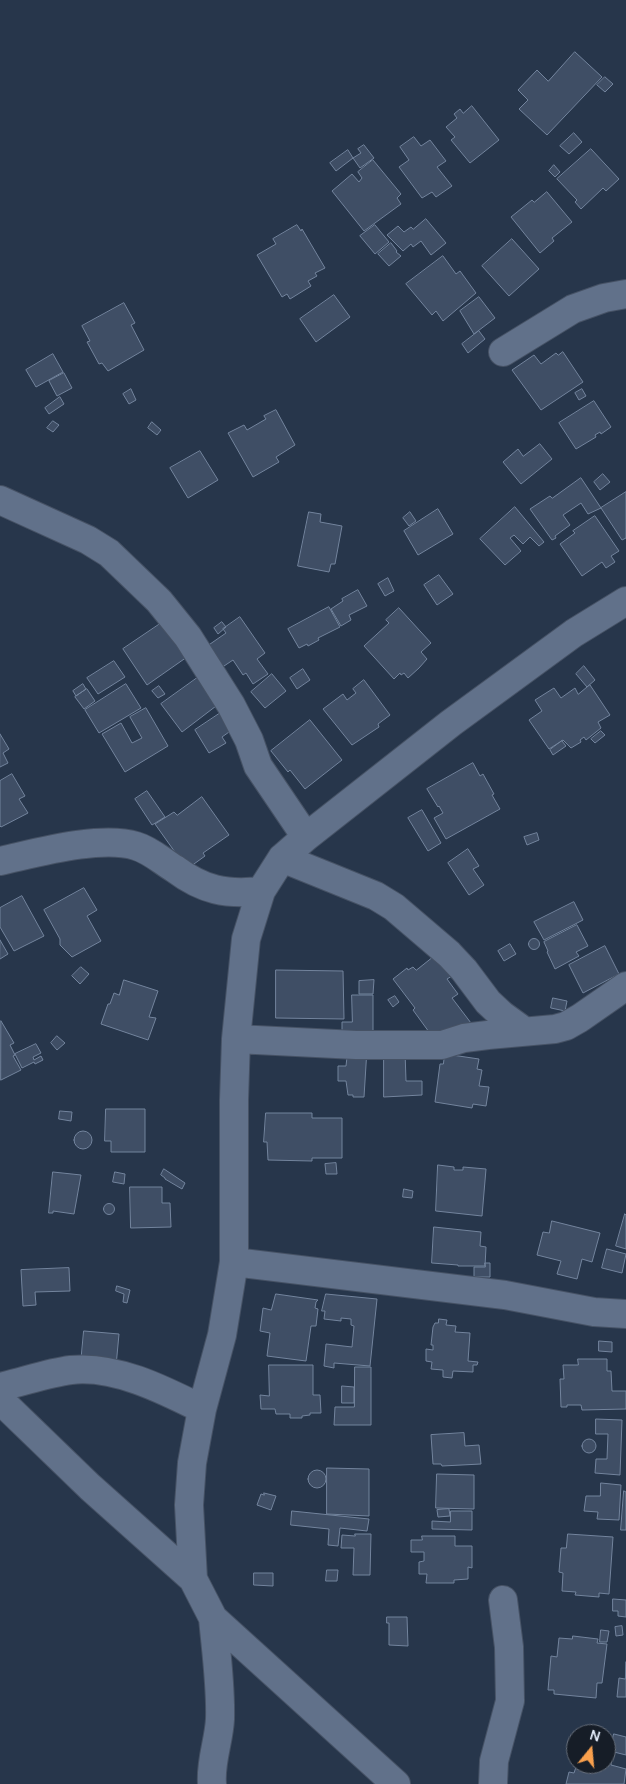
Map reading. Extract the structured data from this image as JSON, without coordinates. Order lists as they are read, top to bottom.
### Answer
{
  "north": "top"
}
